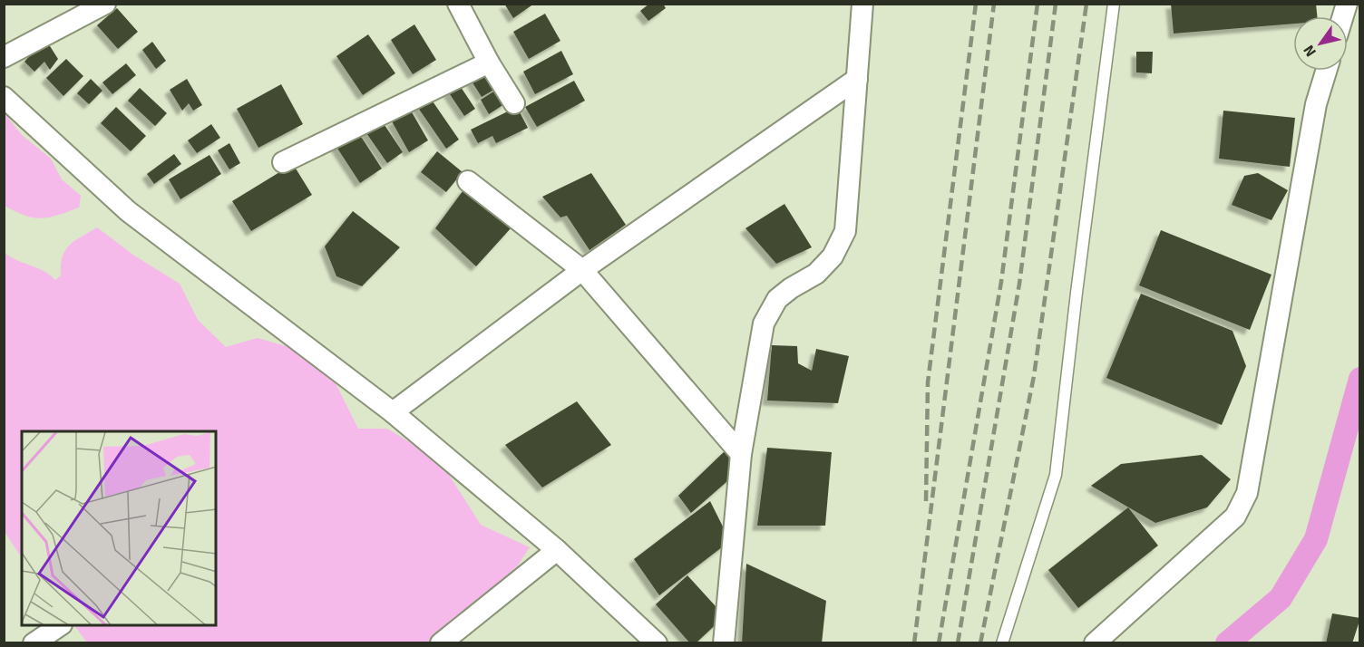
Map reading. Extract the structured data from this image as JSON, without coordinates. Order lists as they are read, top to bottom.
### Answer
{
  "north": "bottom left"
}
